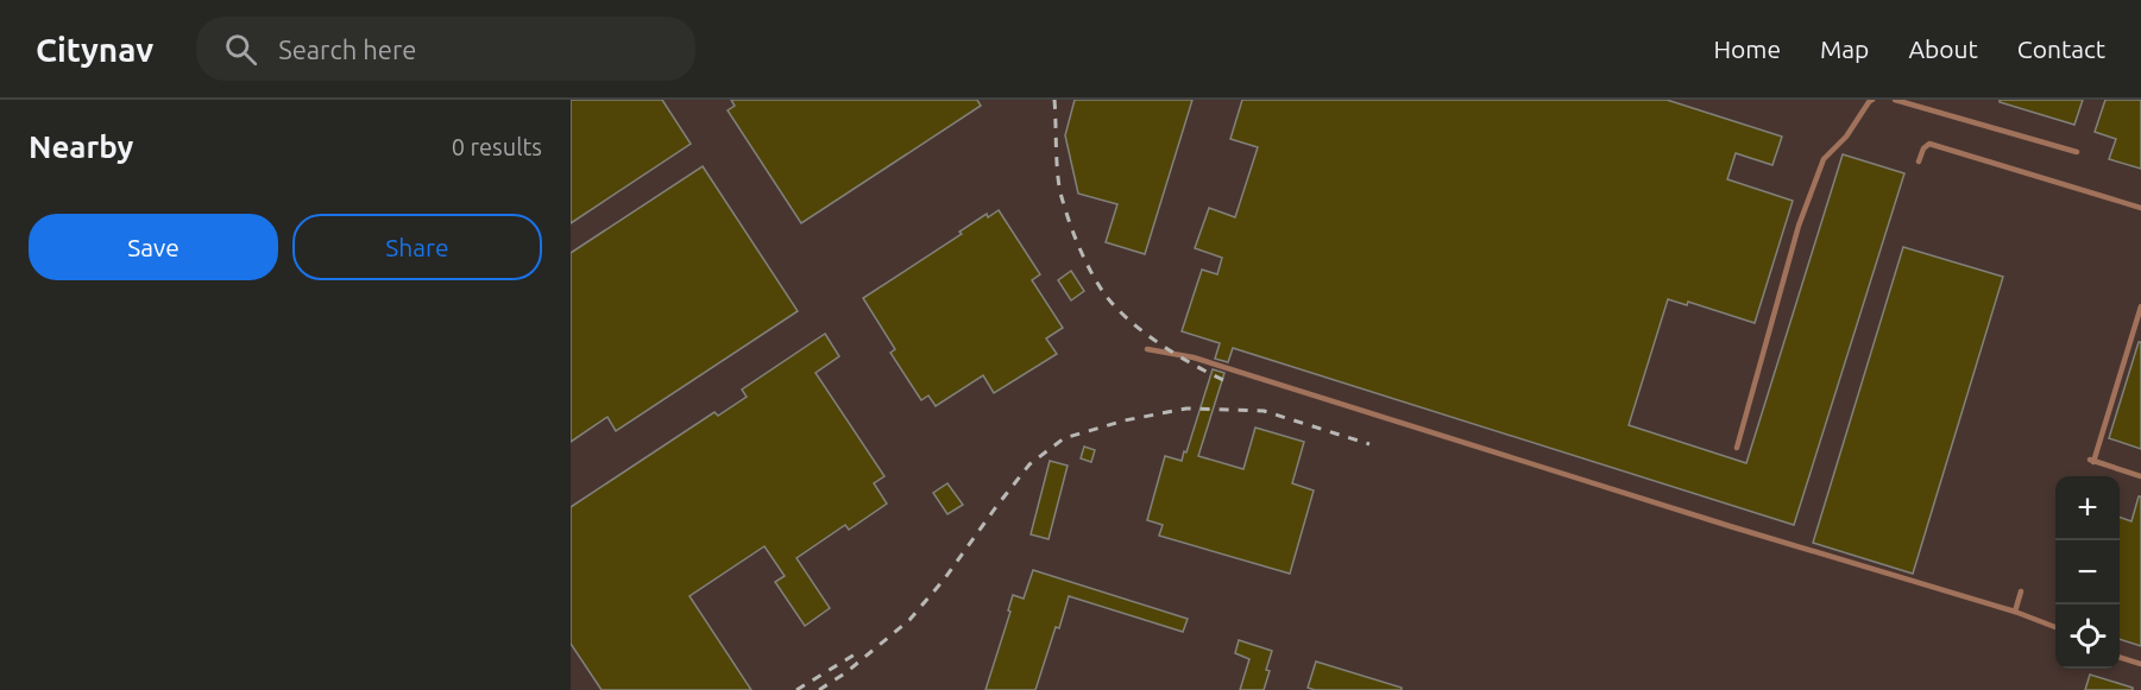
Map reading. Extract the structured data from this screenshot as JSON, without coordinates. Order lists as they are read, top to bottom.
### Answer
{
  "page": {
    "header": "Citynav",
    "search": "Search here",
    "nav": [
      "Home",
      "Map",
      "About",
      "Contact"
    ],
    "heading": ["Nearby", "0 results"],
    "buttons": ["Save", "Share"],
    "map_buttons": ["+", "−"]
  }
}
